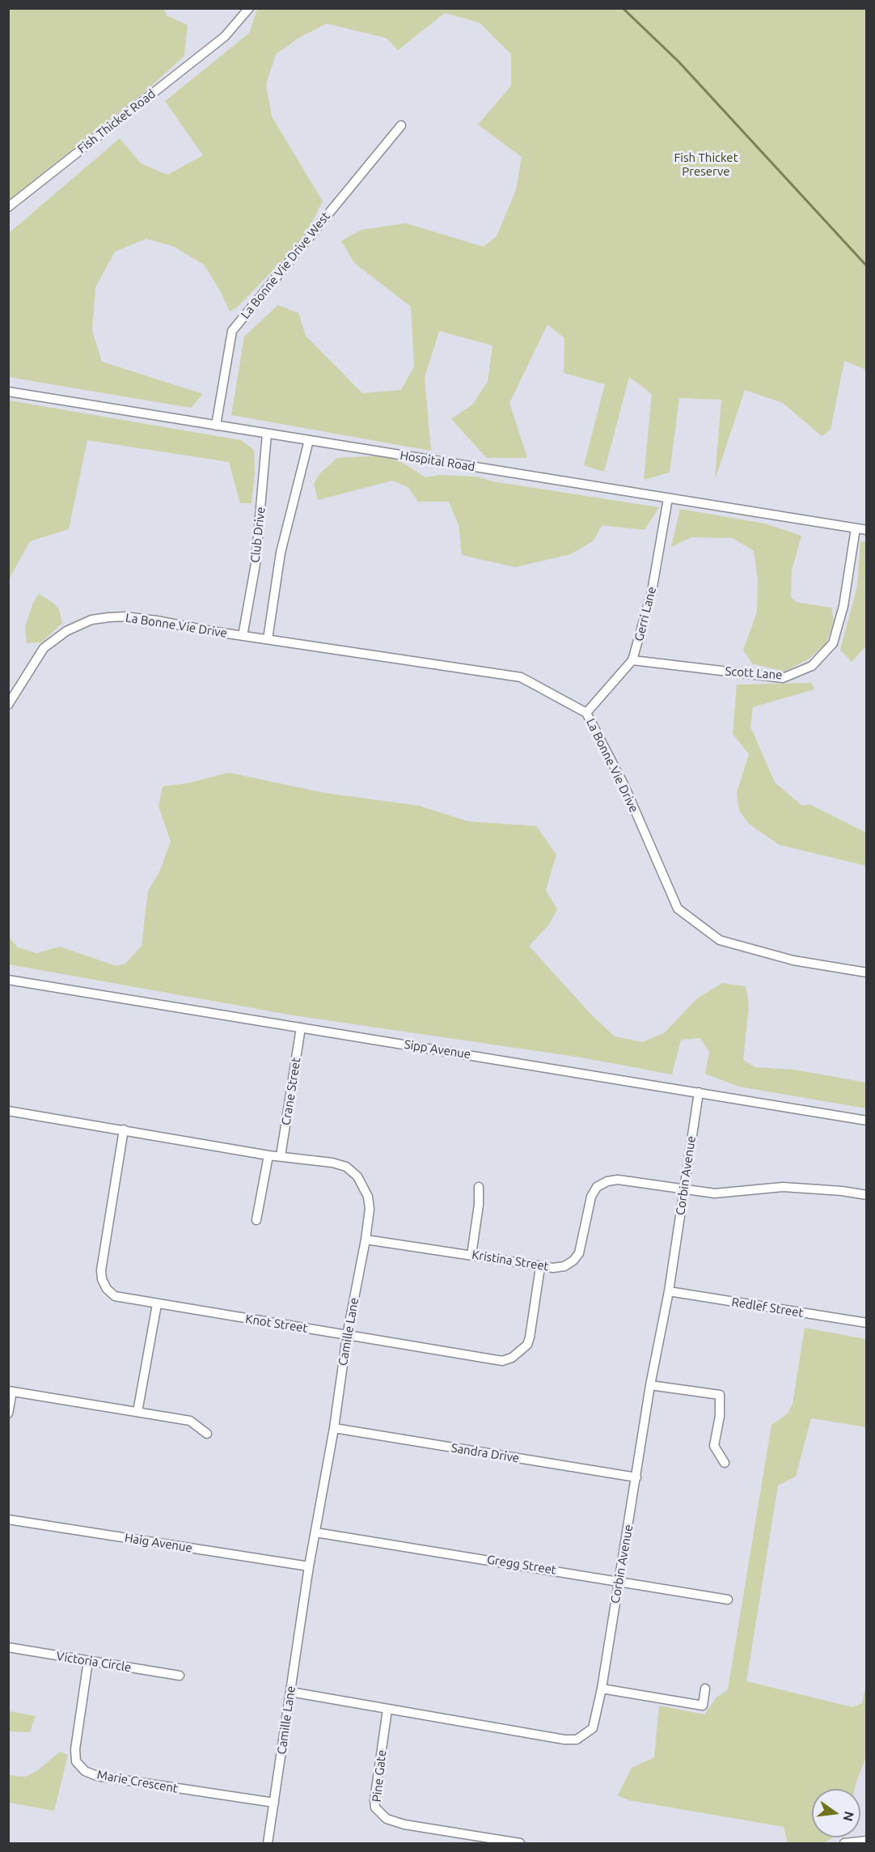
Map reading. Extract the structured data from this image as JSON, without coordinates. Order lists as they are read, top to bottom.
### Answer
{
  "streets": {
    "street": [
      "Fish Thicket Road",
      "La Bonne Vie Drive West",
      "Hospital Road",
      "Club Drive",
      "Gerri Lane",
      "La Bonne Vie Drive",
      "Scott Lane",
      "Sipp Avenue",
      "Crane Street",
      "Corbin Avenue",
      "Kristina Street",
      "Redlef Street",
      "Knot Street",
      "Camille Lane",
      "Sandra Drive",
      "Haig Avenue",
      "Gregg Street",
      "Victoria Circle",
      "Pine Gate",
      "Marie Crescent"
    ]
  },
  "crossings": [
    ["La Bonne Vie Drive West", "Hospital Road"],
    ["Hospital Road", "Club Drive"],
    ["Hospital Road", "Gerri Lane"],
    ["Hospital Road", "Scott Lane"],
    ["Club Drive", "La Bonne Vie Drive"],
    ["Gerri Lane", "La Bonne Vie Drive"],
    ["Gerri Lane", "Scott Lane"],
    ["Sipp Avenue", "Crane Street"],
    ["Sipp Avenue", "Corbin Avenue"],
    ["Crane Street", "Camille Lane"],
    ["Corbin Avenue", "Kristina Street"],
    ["Corbin Avenue", "Redlef Street"],
    ["Corbin Avenue", "Camille Lane"],
    ["Corbin Avenue", "Sandra Drive"],
    ["Corbin Avenue", "Gregg Street"],
    ["Corbin Avenue", "Pine Gate"],
    ["Kristina Street", "Knot Street"],
    ["Kristina Street", "Camille Lane"],
    ["Knot Street", "Camille Lane"],
    ["Camille Lane", "Sandra Drive"],
    ["Camille Lane", "Haig Avenue"],
    ["Camille Lane", "Gregg Street"],
    ["Camille Lane", "Marie Crescent"],
    ["Victoria Circle", "Marie Crescent"]
  ],
  "parks": ["Fish Thicket Preserve"],
  "north": "right"
}
